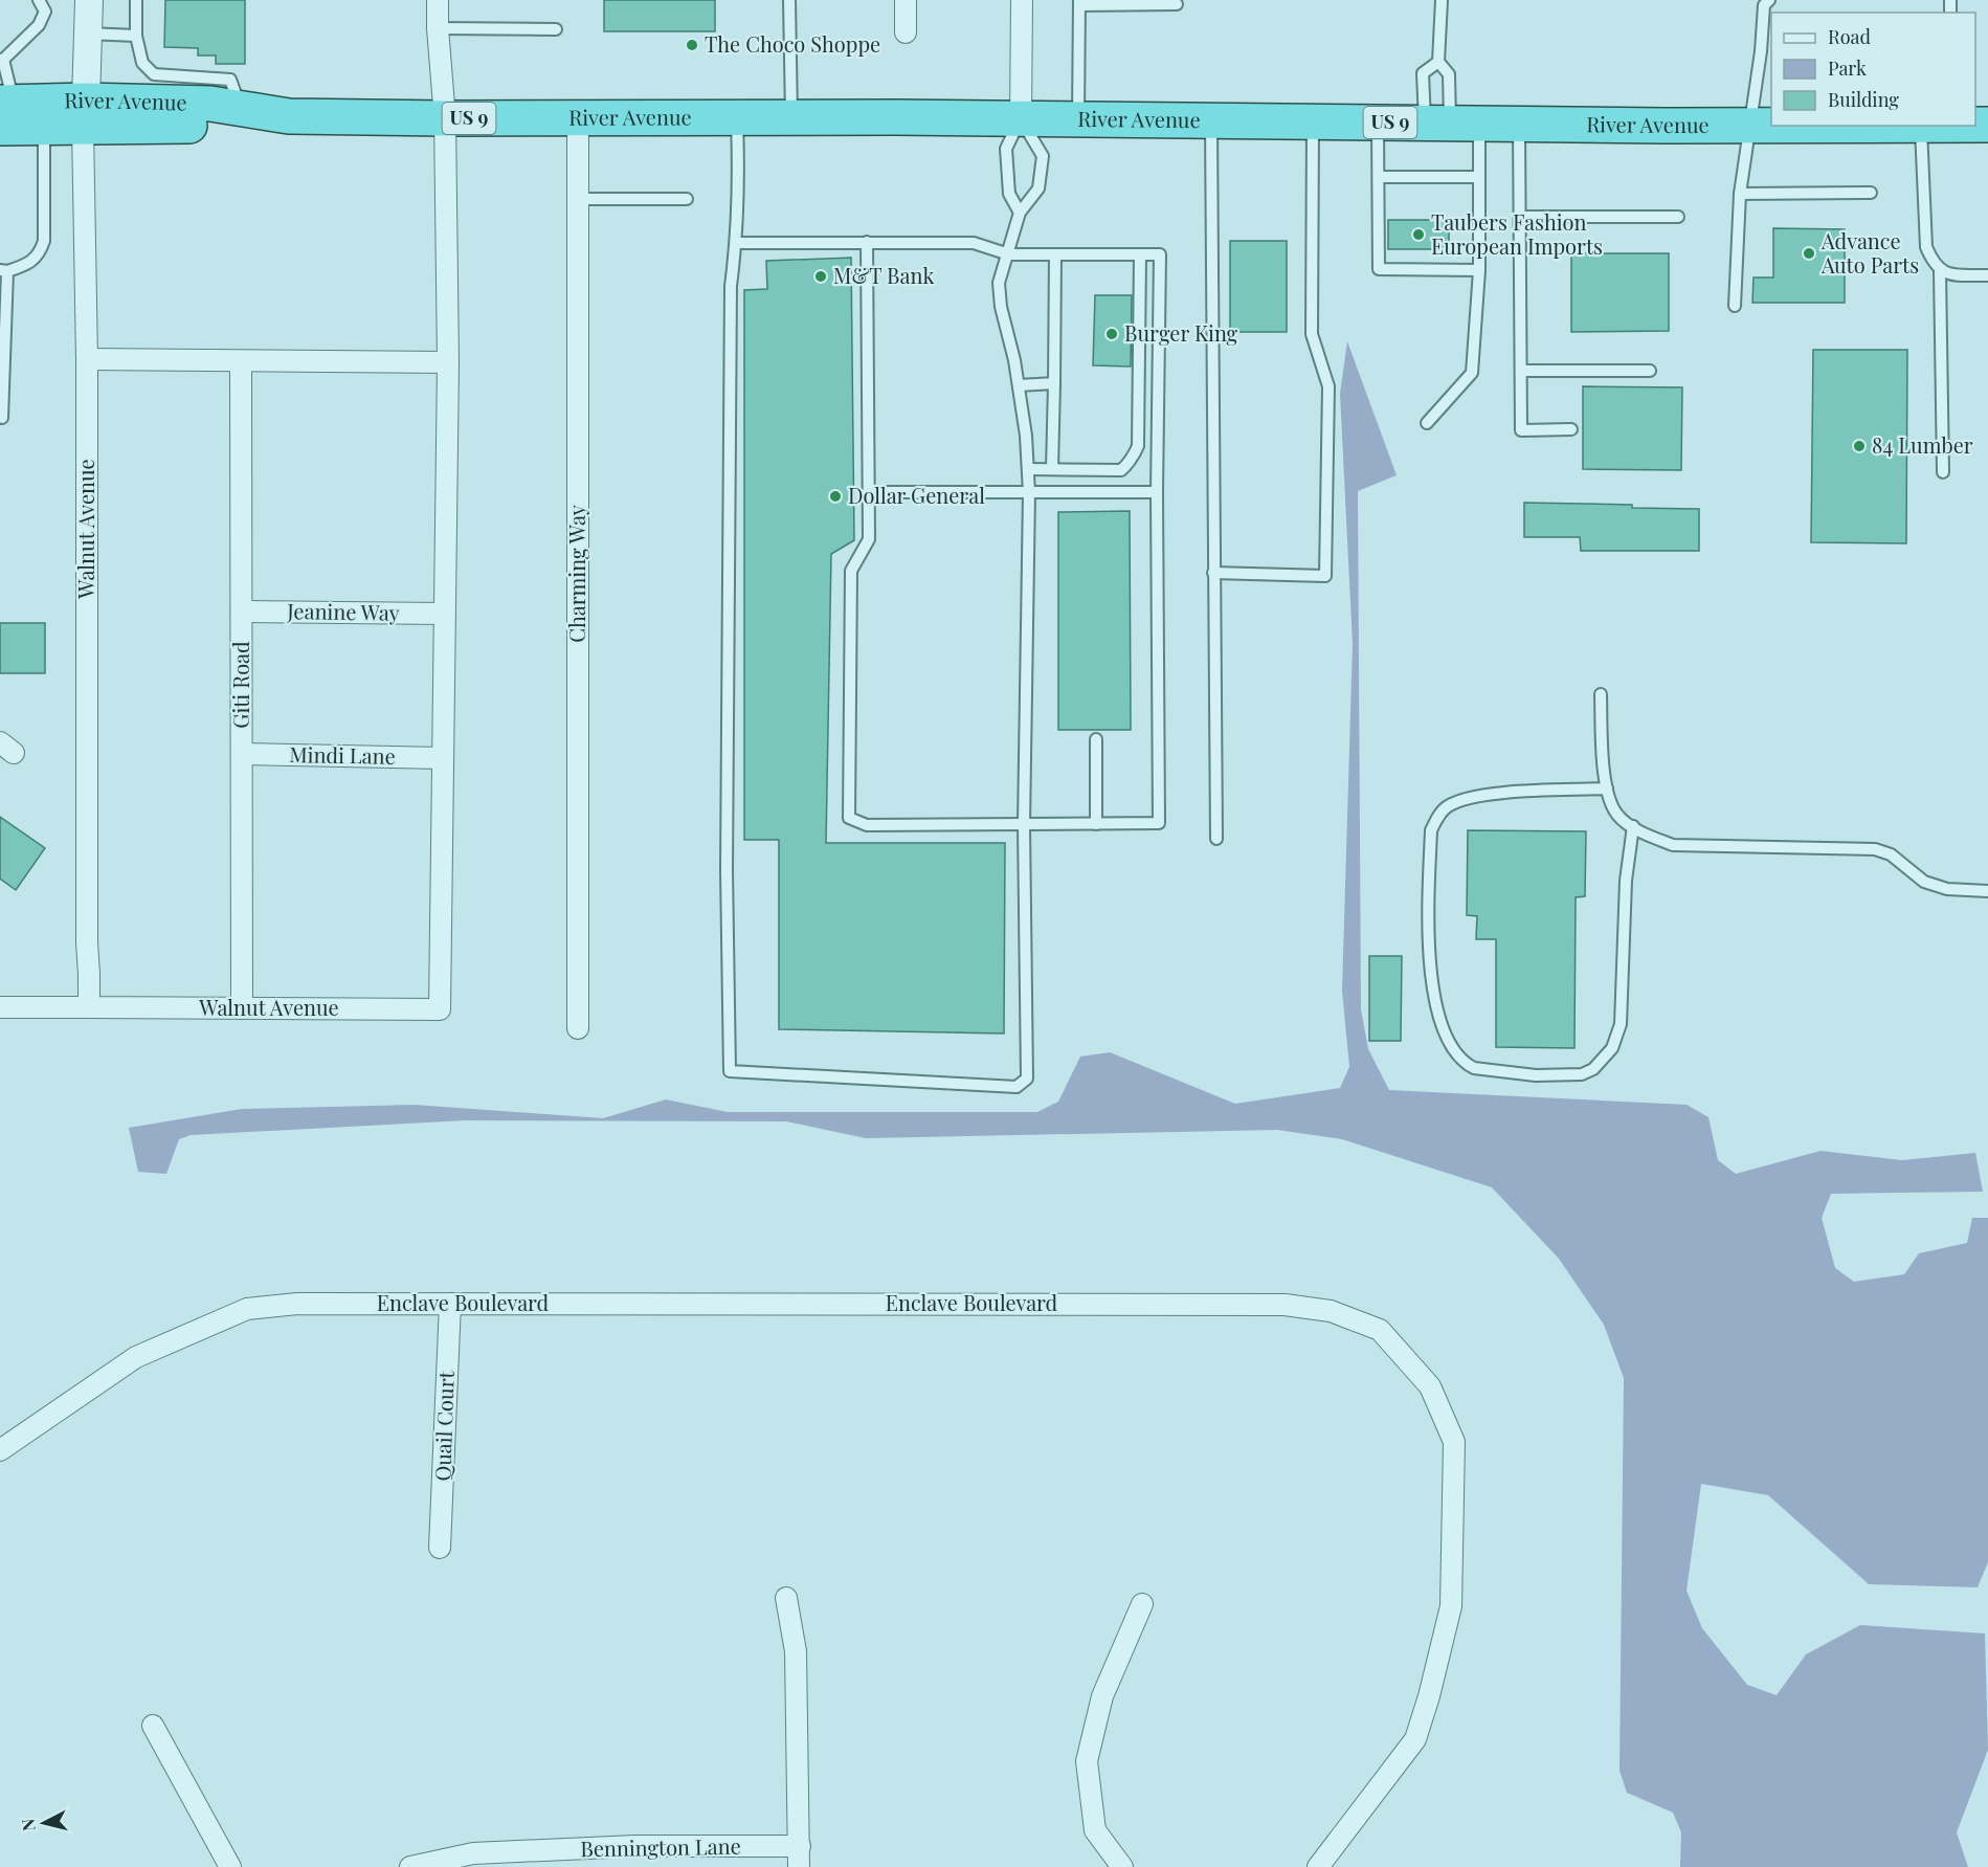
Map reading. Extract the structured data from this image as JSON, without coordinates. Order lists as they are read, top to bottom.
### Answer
{
  "streets": {
    "highway": ["River Avenue", "US 9"],
    "street": [
      "Walnut Avenue",
      "Charming Way",
      "Jeanine Way",
      "Giti Road",
      "Mindi Lane",
      "Enclave Boulevard",
      "Quail Court",
      "Bennington Lane"
    ]
  },
  "crossings": [
    ["River Avenue", "Walnut Avenue"],
    ["River Avenue", "Charming Way"],
    ["Walnut Avenue", "Jeanine Way"],
    ["Walnut Avenue", "Giti Road"],
    ["Walnut Avenue", "Mindi Lane"],
    ["Jeanine Way", "Giti Road"],
    ["Giti Road", "Mindi Lane"],
    ["Enclave Boulevard", "Quail Court"]
  ],
  "places": [
    "The Choco Shoppe",
    "Taubers Fashion European Imports",
    "Advance Auto Parts",
    "M&T Bank",
    "Burger King",
    "84 Lumber",
    "Dollar General"
  ],
  "legend": ["Road", "Park", "Building"],
  "north": "left"
}
